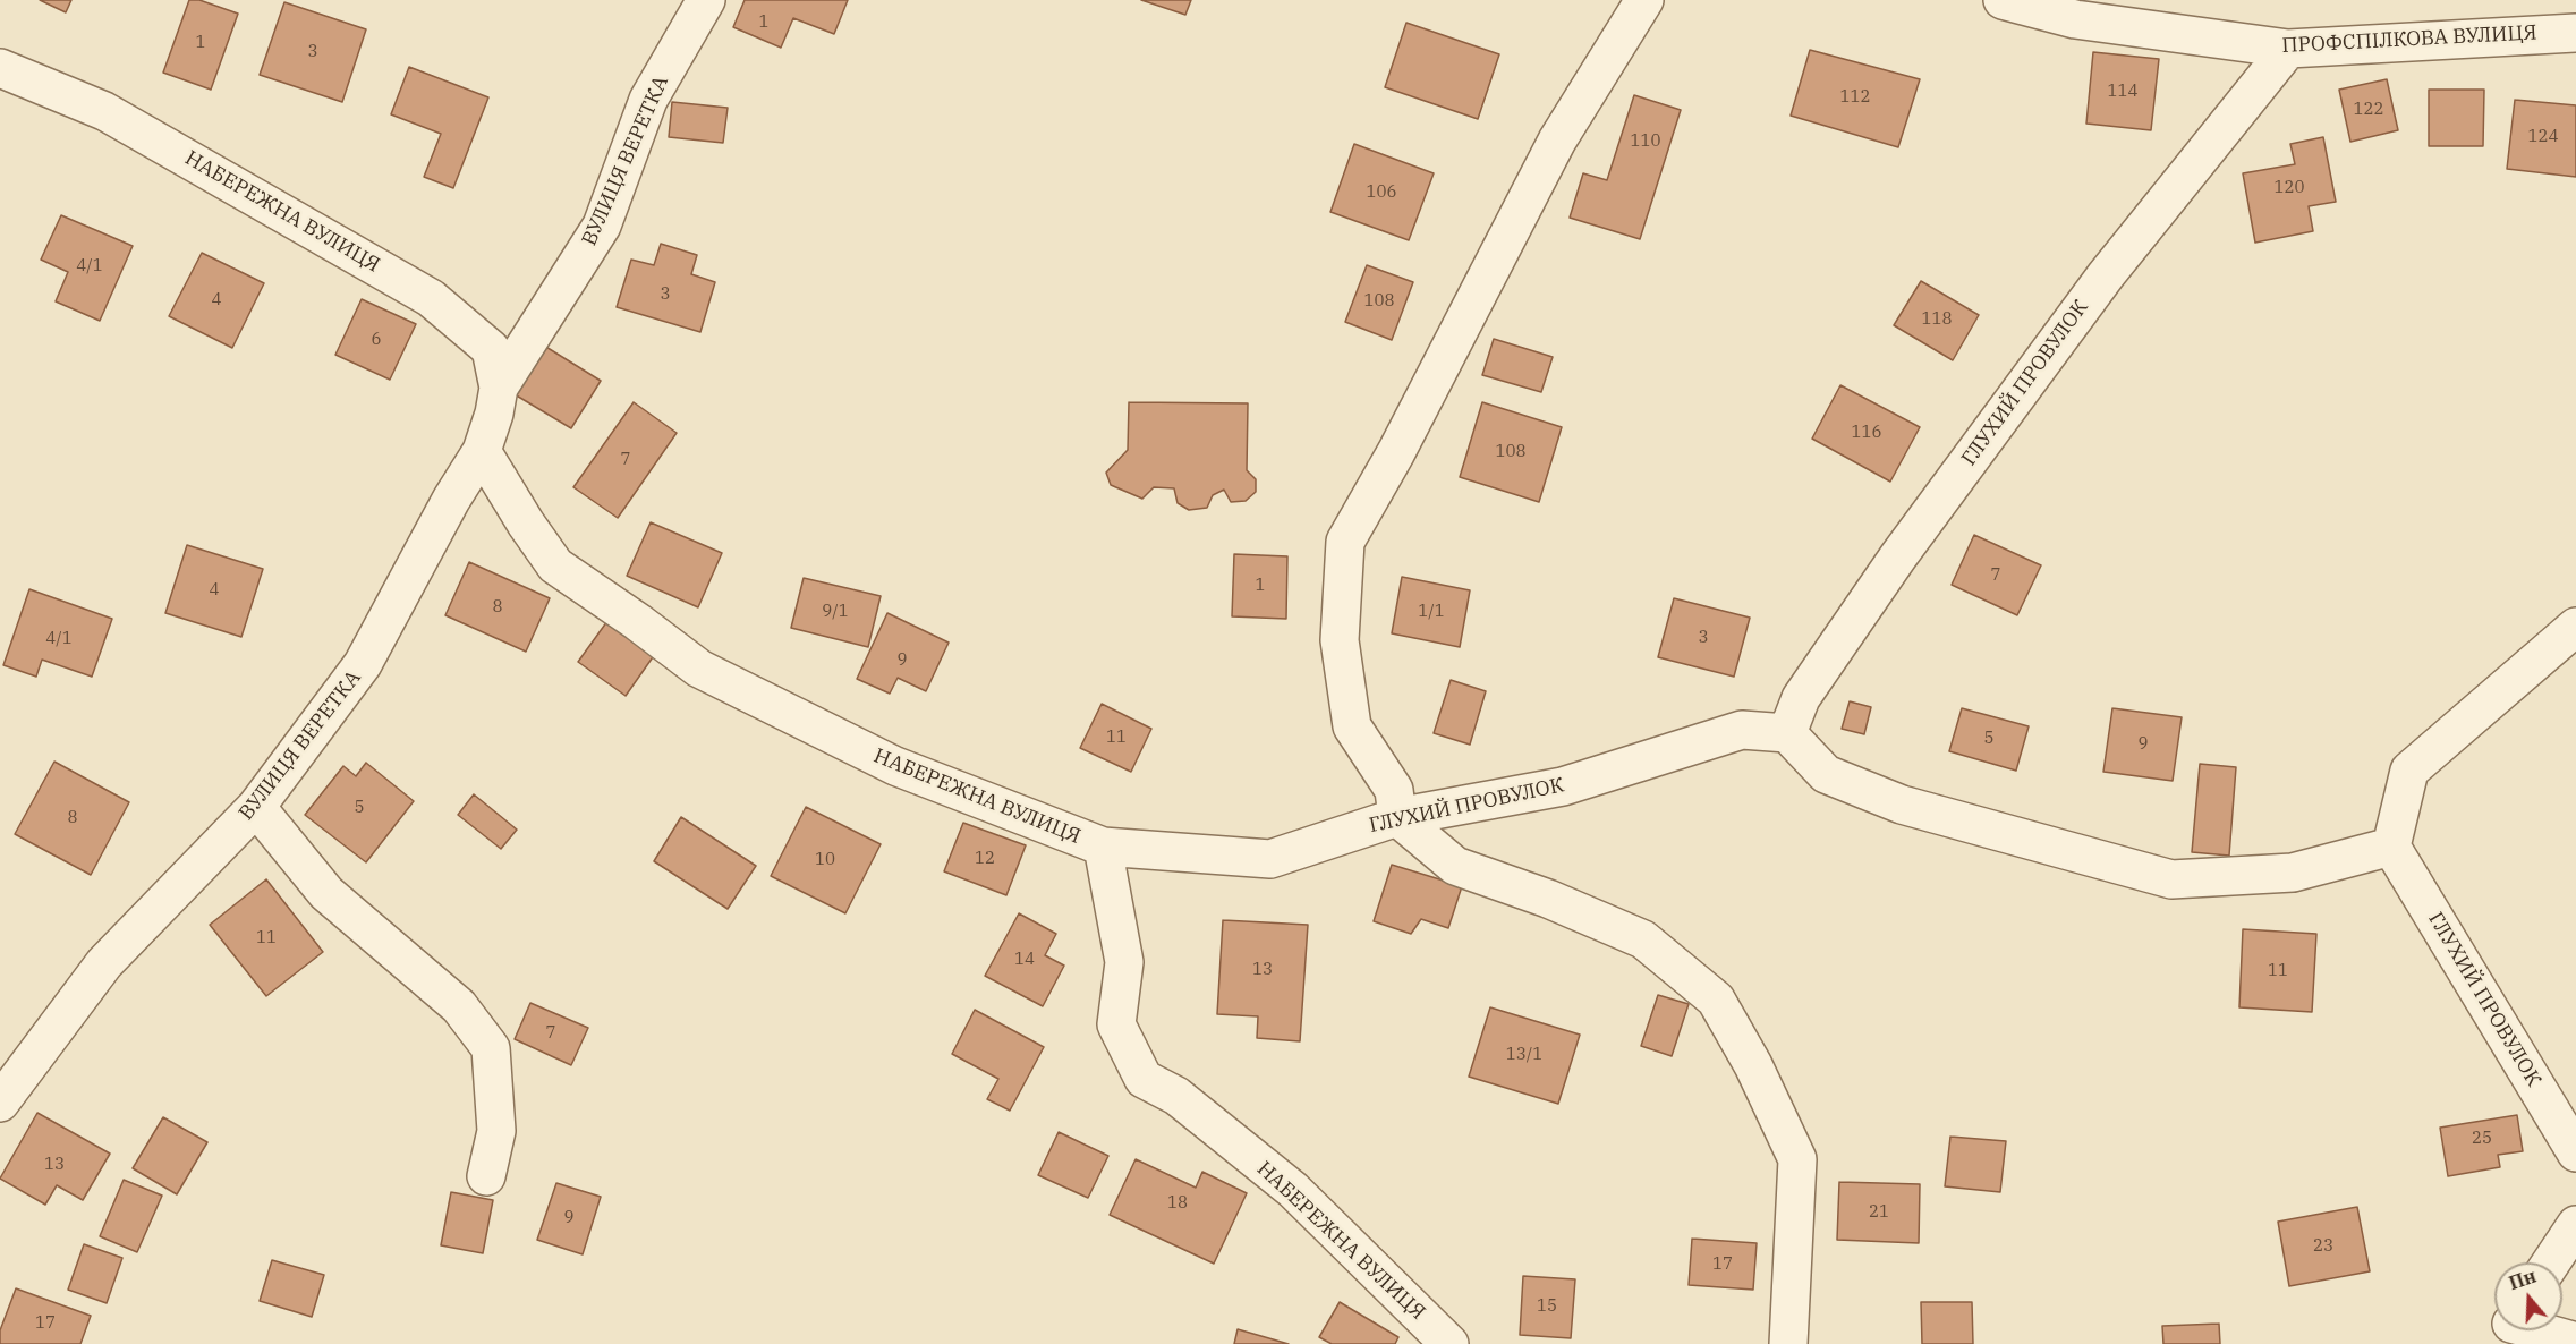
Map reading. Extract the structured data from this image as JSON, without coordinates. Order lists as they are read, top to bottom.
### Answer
{
  "streets": {
    "street": [
      "ПРОФСПІЛКОВА ВУЛИЦЯ",
      "ВУЛИЦЯ ВЕРЕТКА",
      "НАБЕРЕЖНА ВУЛИЦЯ",
      "ГЛУХИЙ ПРОВУЛОК"
    ]
  },
  "crossings": [
    ["ПРОФСПІЛКОВА ВУЛИЦЯ", "ГЛУХИЙ ПРОВУЛОК"],
    ["ВУЛИЦЯ ВЕРЕТКА", "НАБЕРЕЖНА ВУЛИЦЯ"],
    ["НАБЕРЕЖНА ВУЛИЦЯ", "ГЛУХИЙ ПРОВУЛОК"]
  ],
  "house_numbers": [
    "1",
    "1",
    "3",
    "114",
    "112",
    "122",
    "124",
    "110",
    "120",
    "106",
    "4/1",
    "3",
    "4",
    "108",
    "118",
    "6",
    "116",
    "108",
    "7",
    "7",
    "1",
    "4",
    "8",
    "9/1",
    "1/1",
    "3",
    "4/1",
    "9",
    "11",
    "5",
    "9",
    "5",
    "8",
    "12",
    "10",
    "11",
    "14",
    "13",
    "11",
    "7",
    "13/1",
    "25",
    "13",
    "18",
    "21",
    "9",
    "23",
    "17",
    "15",
    "17"
  ],
  "north": "top"
}
